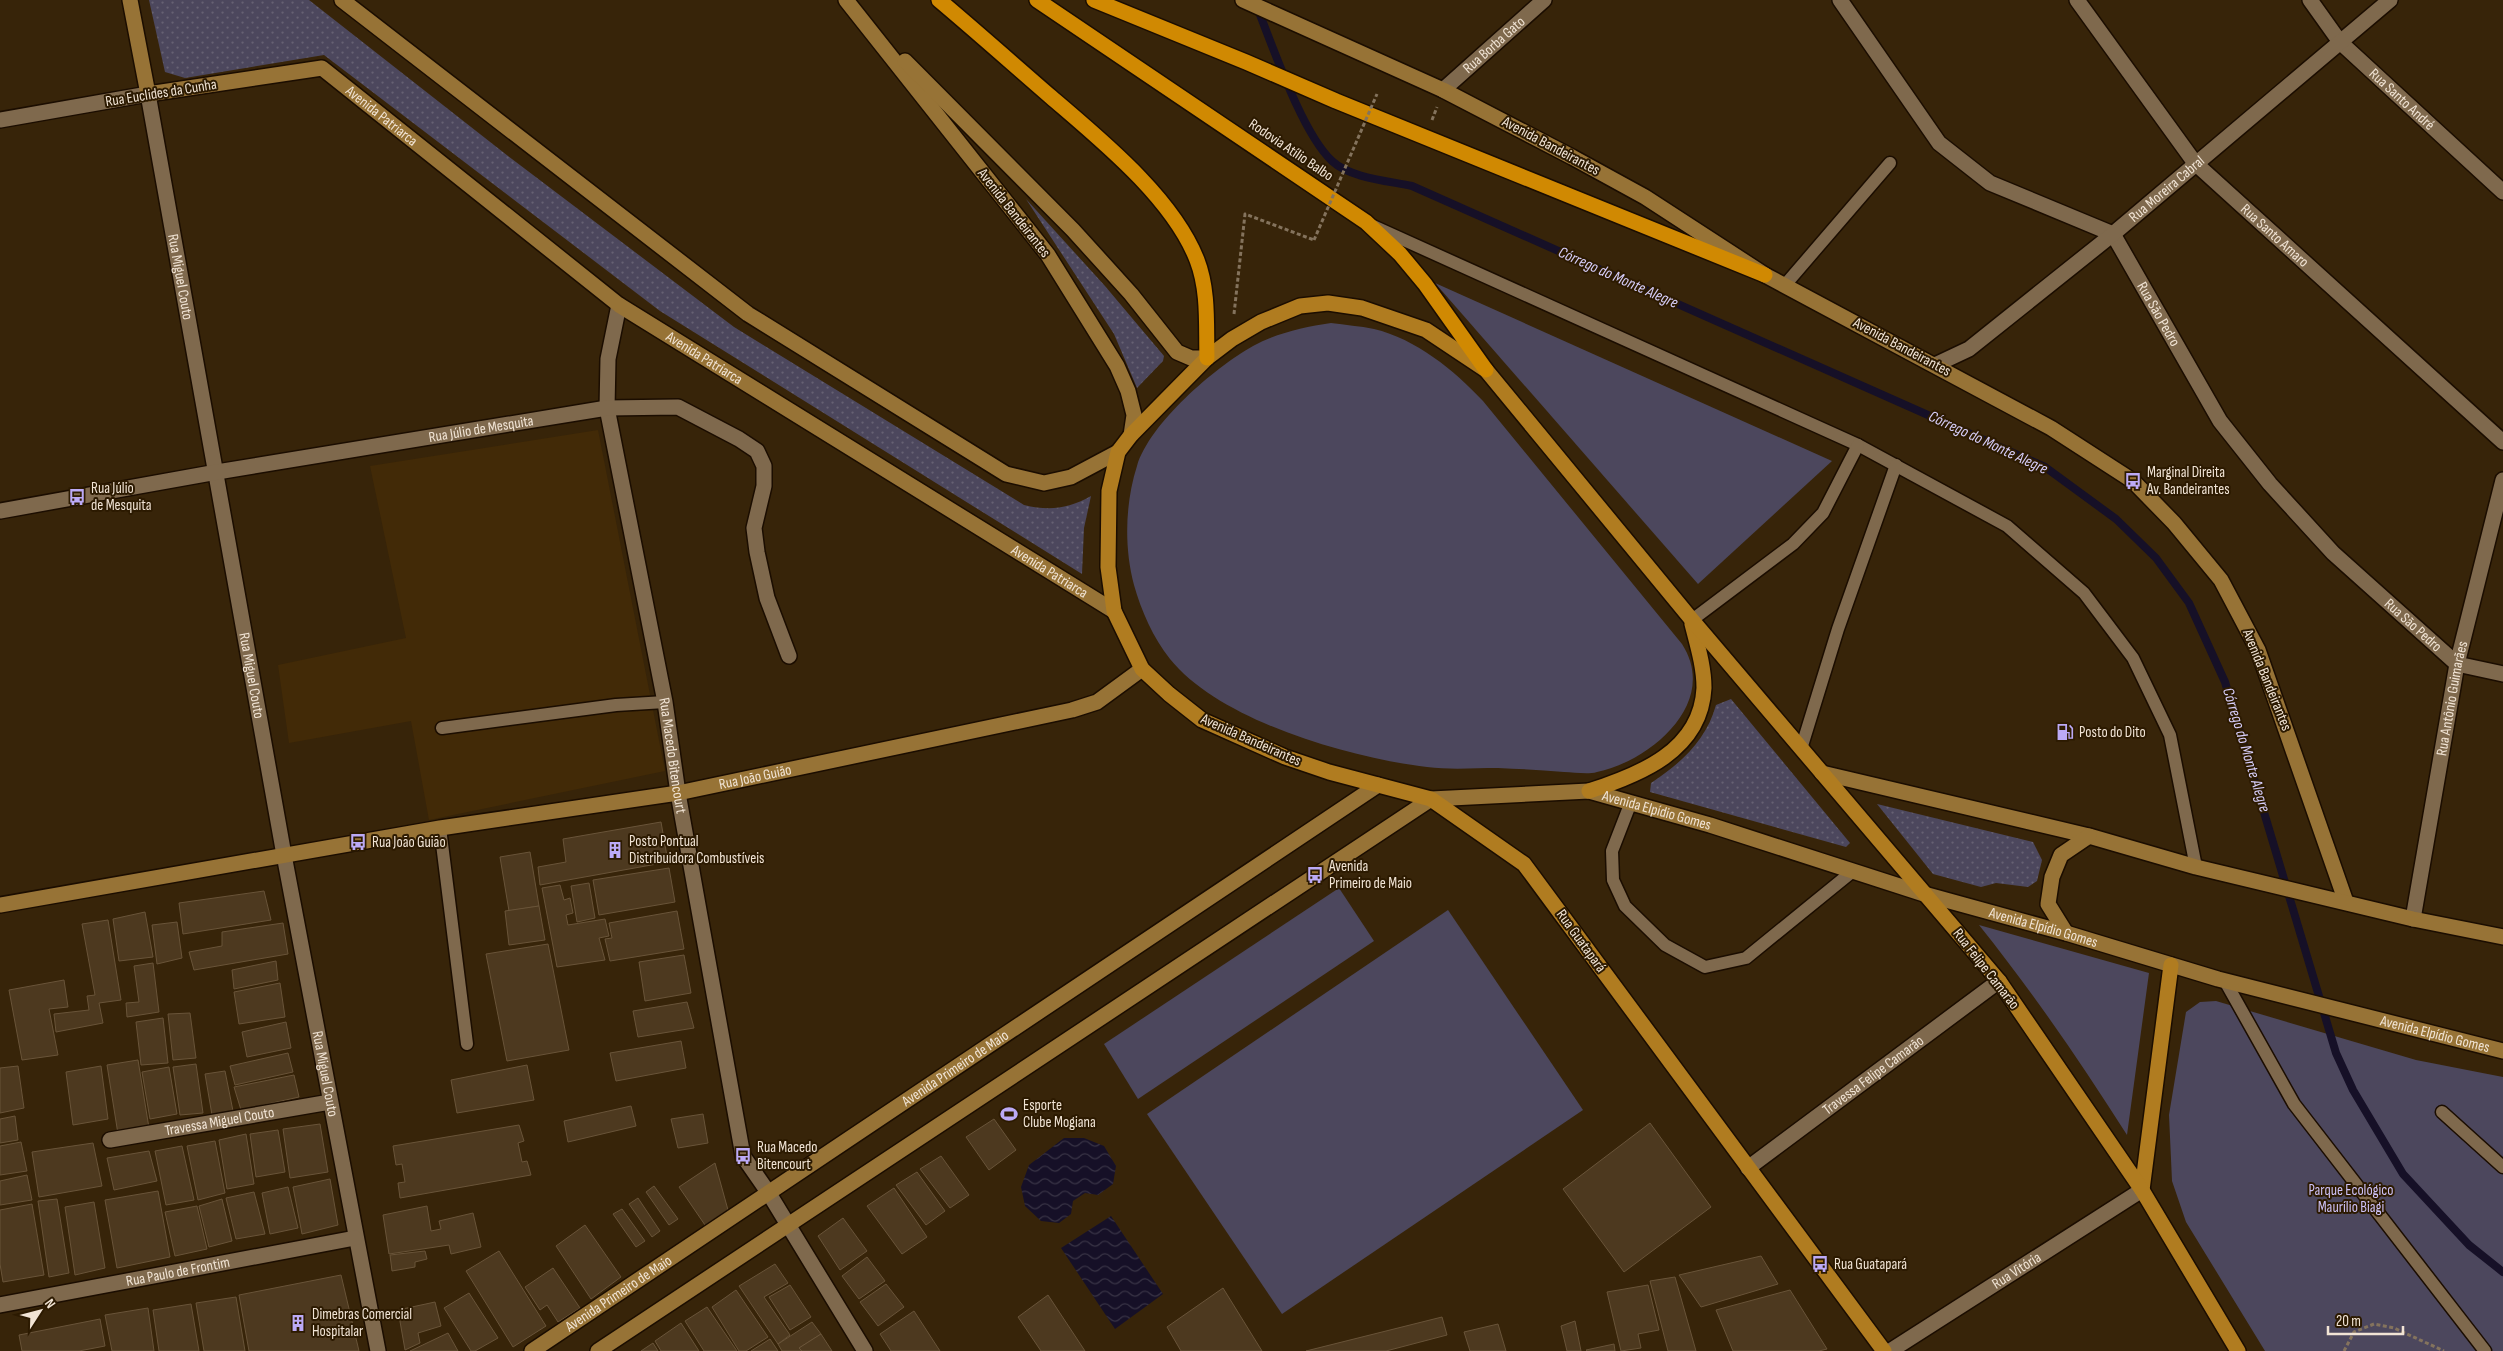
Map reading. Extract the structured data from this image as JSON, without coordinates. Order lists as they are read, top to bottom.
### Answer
{
  "streets": {
    "highway": ["Rodovia Atílio Balbo"],
    "main road": [
      "Rua Euclides da Cunha",
      "Avenida Patriarca",
      "Avenida Bandeirantes",
      "Rua Miguel Couto",
      "Rua João Guião",
      "Avenida Elpídio Gomes",
      "Rua Guatapará",
      "Rua Felipe Camarão",
      "Avenida Primeiro de Maio"
    ],
    "street": [
      "Rua Borba Gato",
      "Rua Santo André",
      "Rua Moreira Cabral",
      "Rua Santo Amaro",
      "Rua São Pedro",
      "Rua Júlio de Mesquita",
      "Rua Antônio Guimarães",
      "Rua Macedo Bitencourt",
      "Travessa Felipe Camarão",
      "Travessa Miguel Couto",
      "Rua Vitória",
      "Rua Paulo de Frontim"
    ]
  },
  "crossings": [
    ["Rua Borba Gato", "Avenida Bandeirantes"],
    ["Rua Euclides da Cunha", "Avenida Patriarca"],
    ["Rua Euclides da Cunha", "Rua Miguel Couto"],
    ["Rua Santo André", "Rua Moreira Cabral"],
    ["Avenida Patriarca", "Avenida Bandeirantes"],
    ["Avenida Patriarca", "Rua Macedo Bitencourt"],
    ["Avenida Bandeirantes", "Rodovia Atílio Balbo"],
    ["Avenida Bandeirantes", "Rua Moreira Cabral"],
    ["Avenida Bandeirantes", "Rua João Guião"],
    ["Avenida Bandeirantes", "Avenida Elpídio Gomes"],
    ["Avenida Bandeirantes", "Rua Guatapará"],
    ["Avenida Bandeirantes", "Rua Felipe Camarão"],
    ["Avenida Bandeirantes", "Avenida Primeiro de Maio"],
    ["Rua Moreira Cabral", "Rua Santo Amaro"],
    ["Rua Moreira Cabral", "Rua São Pedro"],
    ["Rua Miguel Couto", "Rua Júlio de Mesquita"],
    ["Rua Miguel Couto", "Rua João Guião"],
    ["Rua Miguel Couto", "Travessa Miguel Couto"],
    ["Rua Miguel Couto", "Rua Paulo de Frontim"],
    ["Rua São Pedro", "Rua Antônio Guimarães"],
    ["Rua Júlio de Mesquita", "Rua Macedo Bitencourt"],
    ["Rua Macedo Bitencourt", "Rua João Guião"],
    ["Rua Macedo Bitencourt", "Avenida Primeiro de Maio"],
    ["Avenida Elpídio Gomes", "Rua Felipe Camarão"],
    ["Rua Guatapará", "Travessa Felipe Camarão"],
    ["Rua Felipe Camarão", "Travessa Felipe Camarão"],
    ["Rua Felipe Camarão", "Rua Vitória"]
  ],
  "water": ["Córrego do Monte Alegre"],
  "parks": ["Parque Ecológico Maurílio Biagi"],
  "places": {
    "bus stop": [
      "Marginal Direita Av. Bandeirantes",
      "Rua Júlio de Mesquita",
      "Rua João Guião",
      "Avenida Primeiro de Maio",
      "Rua Macedo Bitencourt",
      "Rua Guatapará"
    ],
    "fuel station": ["Posto do Dito"],
    "building": ["Posto Pontual Distribuidora Combustíveis", "Dimebras Comercial Hospitalar"],
    "sports": ["Esporte Clube Mogiana"]
  },
  "scale_bar": "20 m",
  "north": "top right"
}
